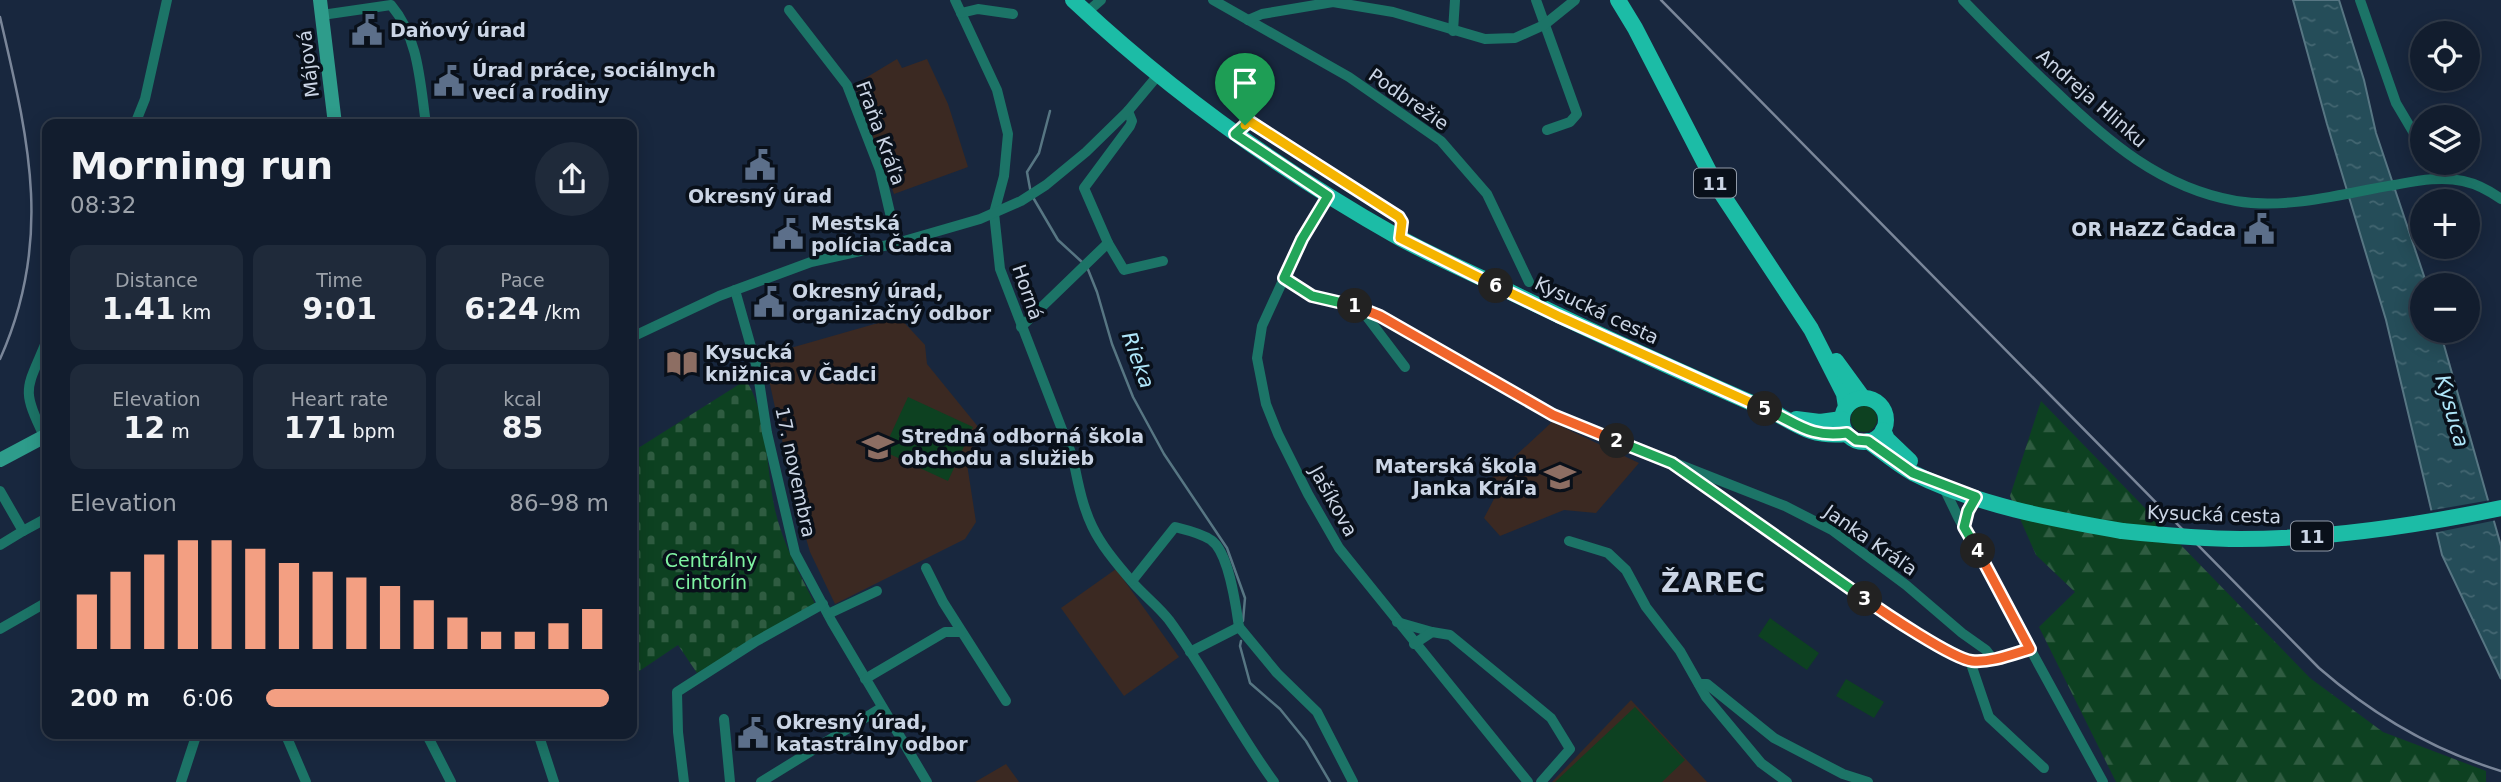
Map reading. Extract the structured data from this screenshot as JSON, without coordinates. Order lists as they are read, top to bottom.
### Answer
{
  "streets": {
    "main road": ["Májová", "11", "Kysucká cesta"],
    "street": [
      "Andreja Hlinku",
      "Podbrežie",
      "Fraňa Kráľa",
      "Horná",
      "17. novembra",
      "Jašíkova",
      "Janka Kráľa"
    ]
  },
  "crossings": [
    ["11", "Kysucká cesta"],
    ["Kysucká cesta", "Jašíkova"],
    ["Jašíkova", "Janka Kráľa"]
  ],
  "districts": ["ŽAREC"],
  "water": ["Rieka", "Kysuca"],
  "parks": ["Centrálny cintorín"],
  "places": {
    "public building": [
      "Daňový úrad",
      "Úrad práce, sociálnych vecí a rodiny",
      "Okresný úrad",
      "OR HaZZ Čadca",
      "Mestská polícia Čadca",
      "Okresný úrad, organizačný odbor",
      "Okresný úrad, katastrálny odbor"
    ],
    "library": ["Kysucká knižnica v Čadci"],
    "school or university": ["Stredná odborná škola obchodu a služieb", "Materská škola Janka Kráľa"]
  },
  "page": {
    "map_buttons": ["+", "−"],
    "heading": ["Morning run", "08:32"],
    "stats": [
      ["Distance", "1.41 km"],
      ["Time", "9:01"],
      ["Pace", "6:24 /km"],
      ["Elevation", "12 m"],
      ["Heart rate", "171 bpm"],
      ["kcal", "85"]
    ],
    "pins": [
      "6",
      "1",
      "5",
      "2",
      "4",
      "3"
    ],
    "chart": ["Elevation", "86–98 m"],
    "list": [
      {
        "name": "200 m",
        "note": "6:06"
      }
    ]
  }
}
